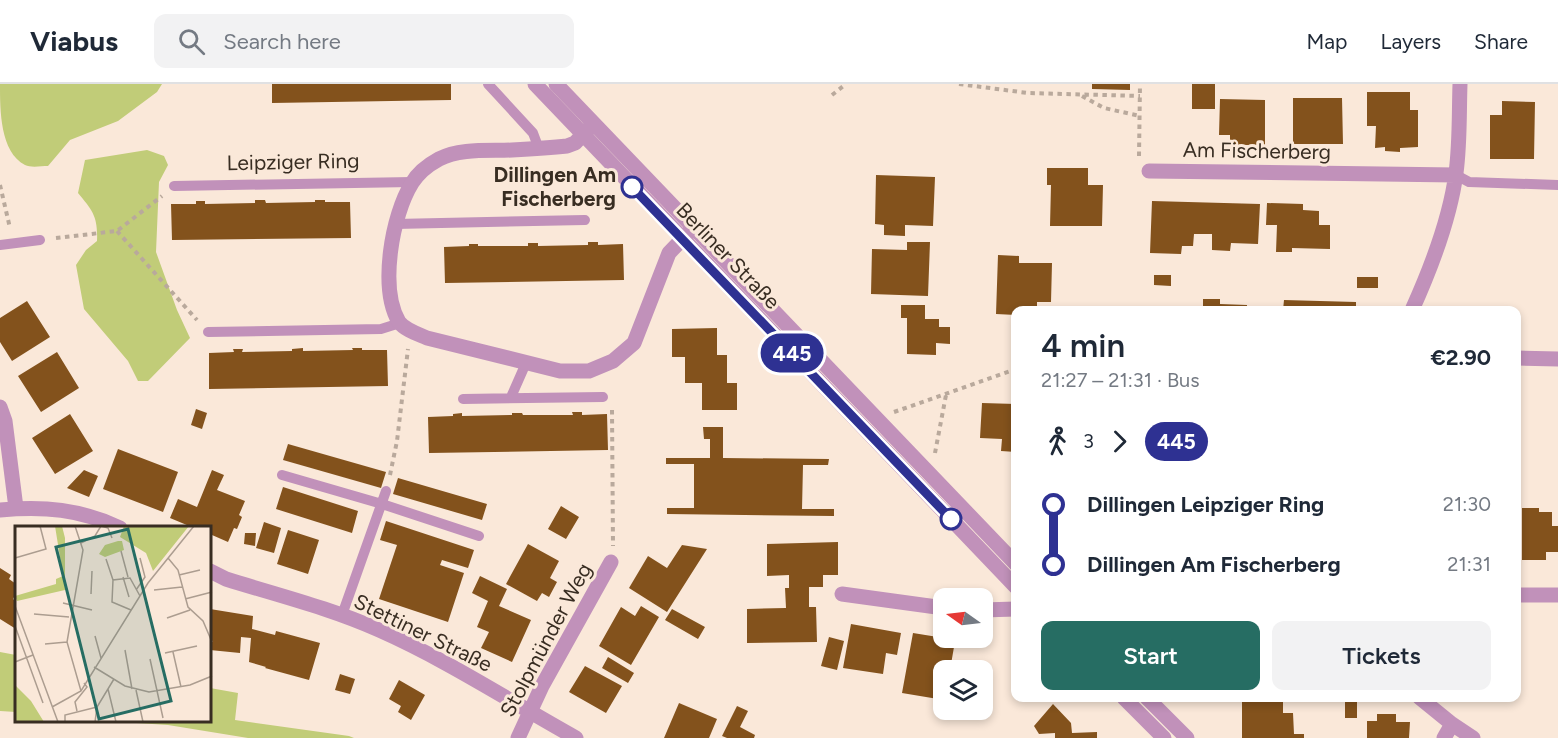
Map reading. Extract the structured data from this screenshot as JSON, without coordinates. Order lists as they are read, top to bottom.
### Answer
{
  "streets": {
    "street": [
      "Am Fischerberg",
      "Berliner Straße",
      "Stettiner Straße",
      "Stolpmünder Weg"
    ],
    "lane": ["Leipziger Ring"]
  },
  "crossings": [
    ["Stettiner Straße", "Stolpmünder Weg"]
  ],
  "places": ["Dillingen Am Fischerberg"],
  "lines": ["bus line 445"],
  "north": "left",
  "page": {
    "header": "Viabus",
    "search": "Search here",
    "nav": ["Map", "Layers", "Share"],
    "on_map": "445",
    "heading": ["4 min", "21:27 – 21:31 · Bus", "€2.90"],
    "legs": ["3", "445"],
    "list": [
      {
        "name": "Dillingen Leipziger Ring",
        "value": "21:30"
      },
      {
        "name": "Dillingen Am Fischerberg",
        "value": "21:31"
      }
    ],
    "buttons": ["Start", "Tickets"]
  }
}
